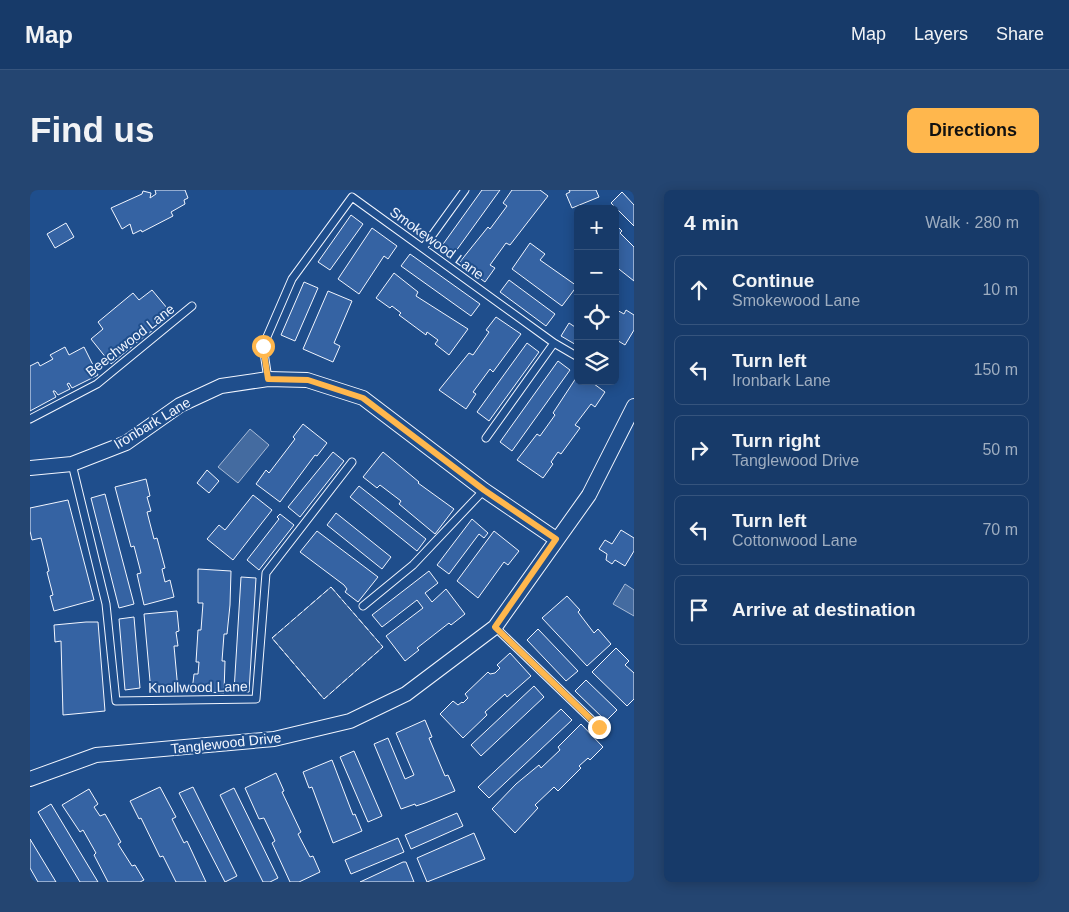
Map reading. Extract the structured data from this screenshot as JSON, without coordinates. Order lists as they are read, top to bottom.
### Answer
{
  "streets": {
    "street": ["Ironbark Lane", "Tanglewood Drive"],
    "lane": ["Smokewood Lane", "Beechwood Lane", "Knollwood Lane"]
  },
  "crossings": [
    ["Smokewood Lane", "Ironbark Lane"],
    ["Ironbark Lane", "Knollwood Lane"],
    ["Ironbark Lane", "Tanglewood Drive"]
  ],
  "page": {
    "header": "Map",
    "nav": ["Map", "Layers", "Share"],
    "buttons": "Directions",
    "title": "Find us",
    "heading": ["4 min", "Walk · 280 m"],
    "map_buttons": ["+", "−"],
    "list": [
      ["Continue", "Smokewood Lane", "10 m"],
      ["Turn left", "Ironbark Lane", "150 m"],
      ["Turn right", "Tanglewood Drive", "50 m"],
      ["Turn left", "Cottonwood Lane", "70 m"],
      "Arrive at destination"
    ]
  }
}
